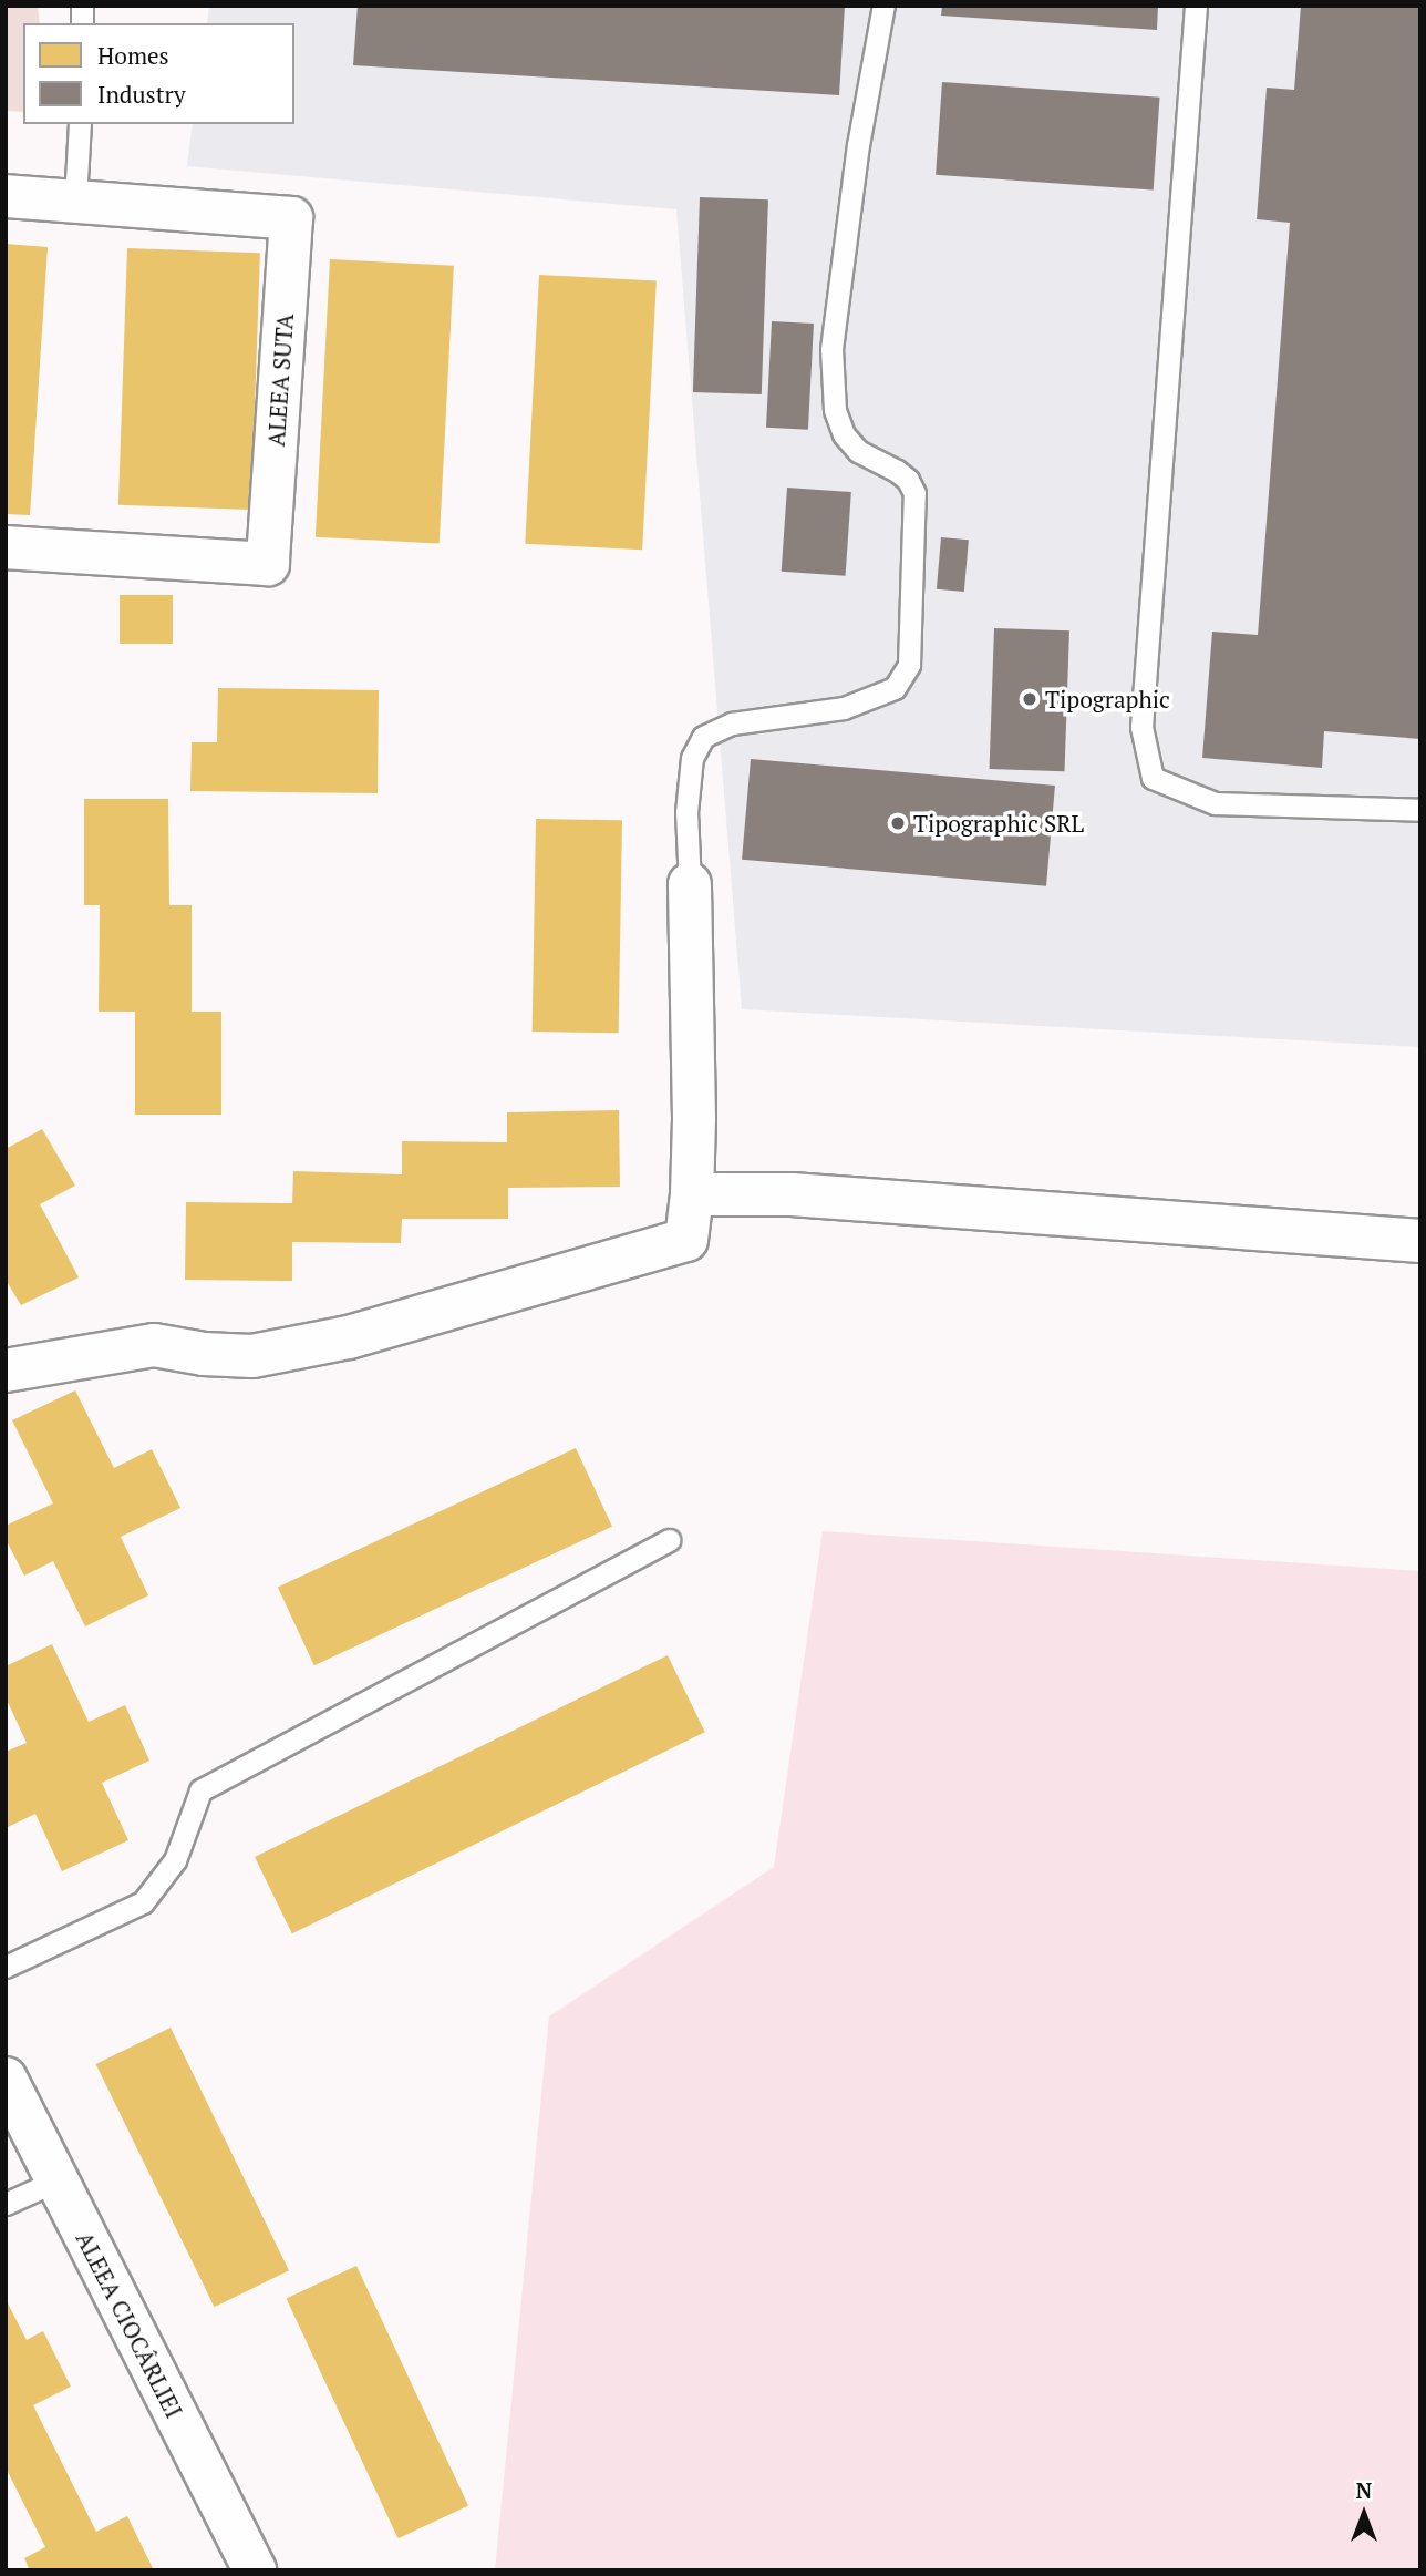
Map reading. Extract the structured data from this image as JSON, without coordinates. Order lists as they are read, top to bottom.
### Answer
{
  "streets": {
    "street": ["ALEEA SUTA", "ALEEA CIOCÂRLIEI"]
  },
  "places": ["Tipographic", "Tipographic SRL"],
  "legend": ["Homes", "Industry"],
  "north": "top"
}
